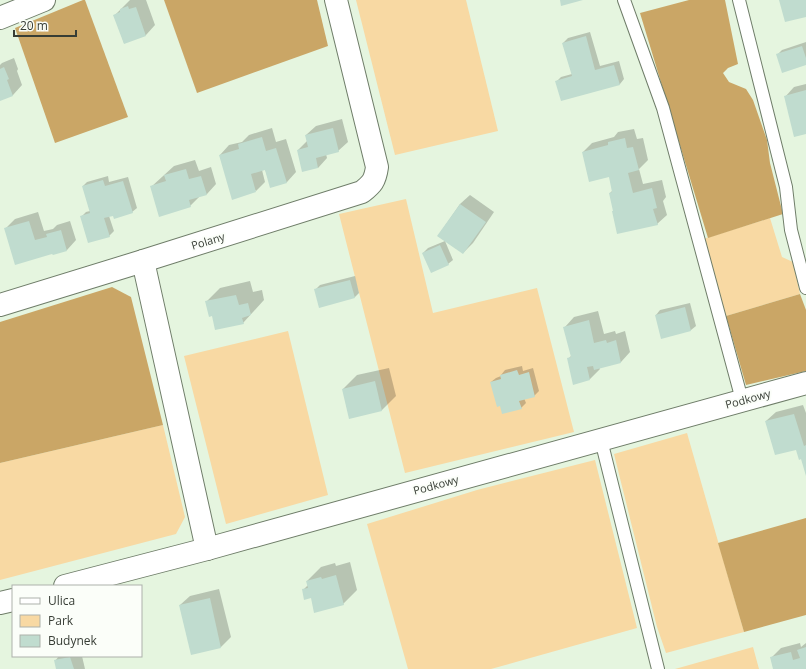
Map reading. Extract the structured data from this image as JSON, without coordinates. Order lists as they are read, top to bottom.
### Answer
{
  "streets": {
    "street": ["Polany", "Podkowy"]
  },
  "legend": ["Ulica", "Park", "Budynek"],
  "scale_bar": "20 m"
}
